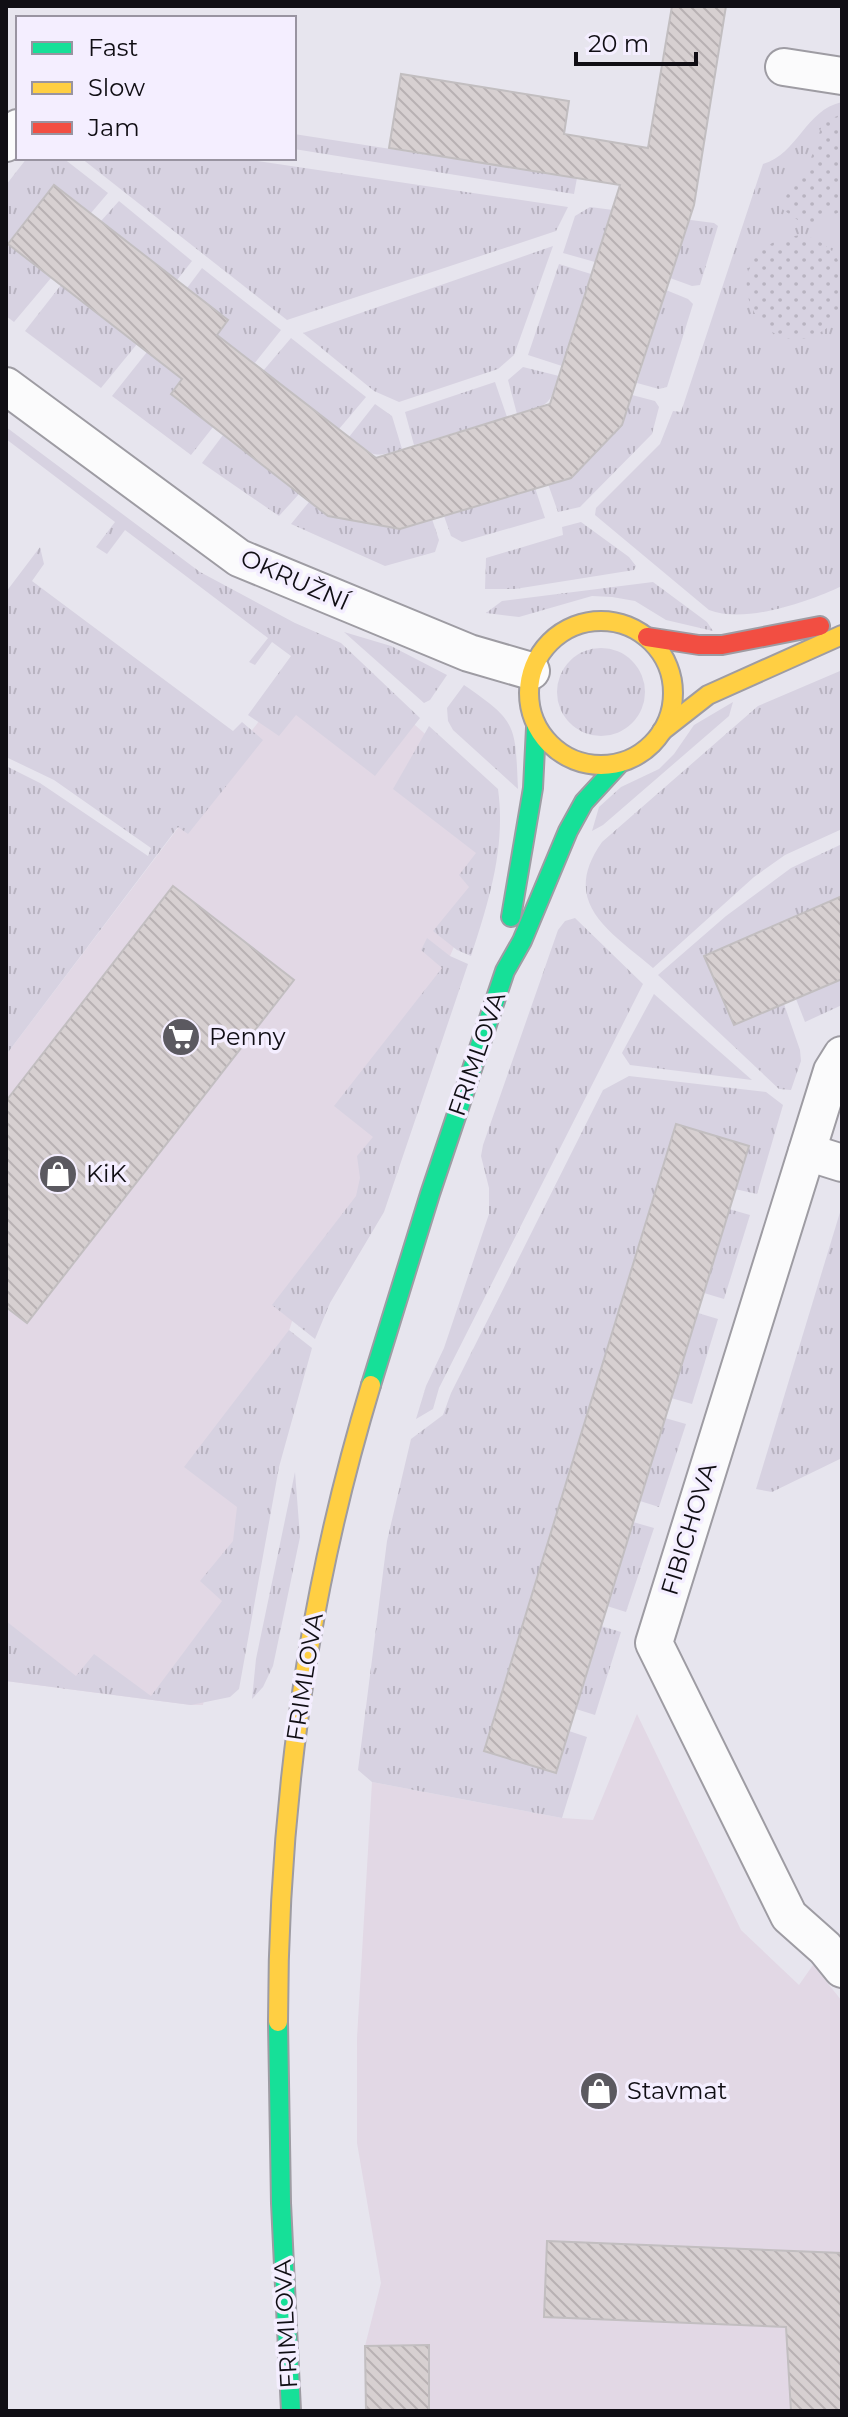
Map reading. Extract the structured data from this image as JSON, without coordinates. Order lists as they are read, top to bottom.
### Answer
{
  "streets": {
    "main road": ["FRIMLOVA"],
    "street": ["OKRUŽNÍ", "FIBICHOVA"]
  },
  "crossings": [
    ["OKRUŽNÍ", "FRIMLOVA"]
  ],
  "places": {
    "supermarket": ["Penny"],
    "shop": ["KiK", "Stavmat"]
  },
  "legend": ["Fast", "Slow", "Jam"],
  "scale_bar": "20 m"
}
